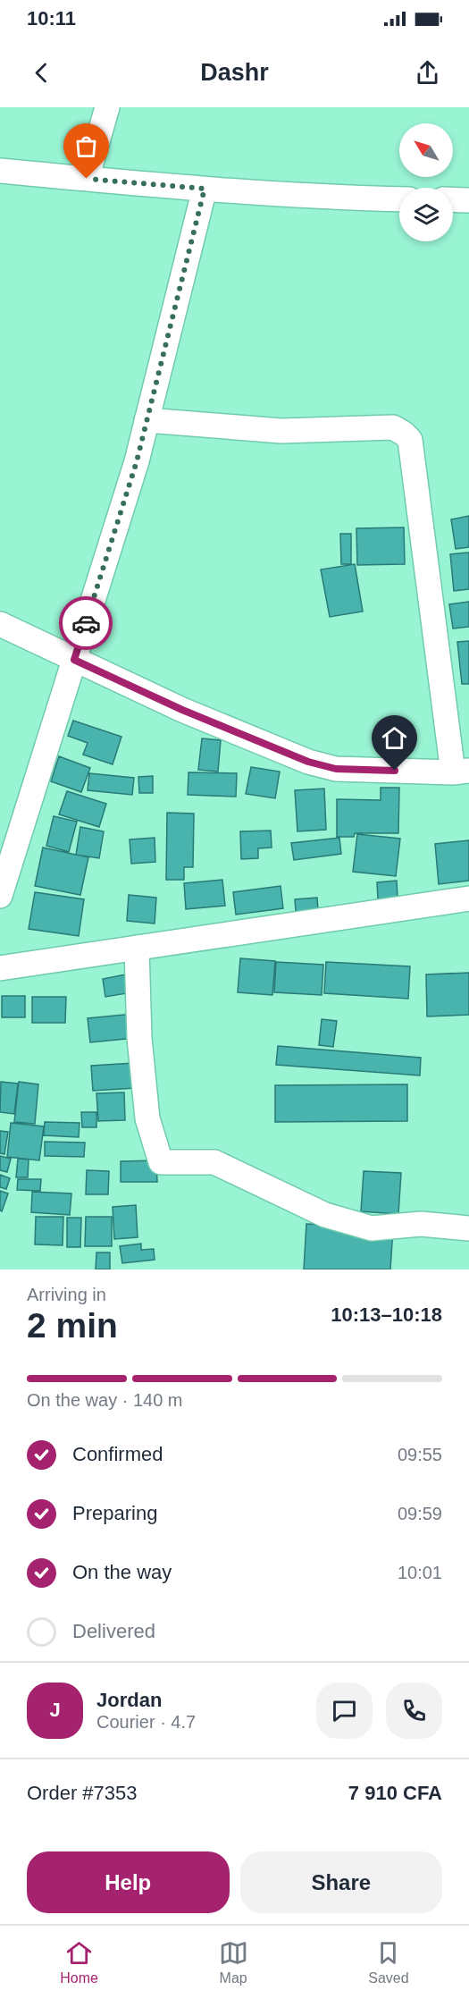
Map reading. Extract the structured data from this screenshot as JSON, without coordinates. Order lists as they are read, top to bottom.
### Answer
{
  "north": "top left",
  "page": {
    "status": "10:11",
    "header": "Dashr",
    "heading": ["2 min", "Arriving in", "10:13–10:18"],
    "panel": [
      "Jordan",
      "Courier · 4.7",
      "Order #7353",
      "7 910 CFA"
    ],
    "bar": "On the way · 140 m",
    "list": [
      ["Confirmed", "09:55"],
      ["Preparing", "09:59"],
      ["On the way", "10:01"],
      "Delivered"
    ],
    "round": "J",
    "buttons": ["Help", "Share"],
    "tabs": ["Home", "Map", "Saved"]
  }
}
